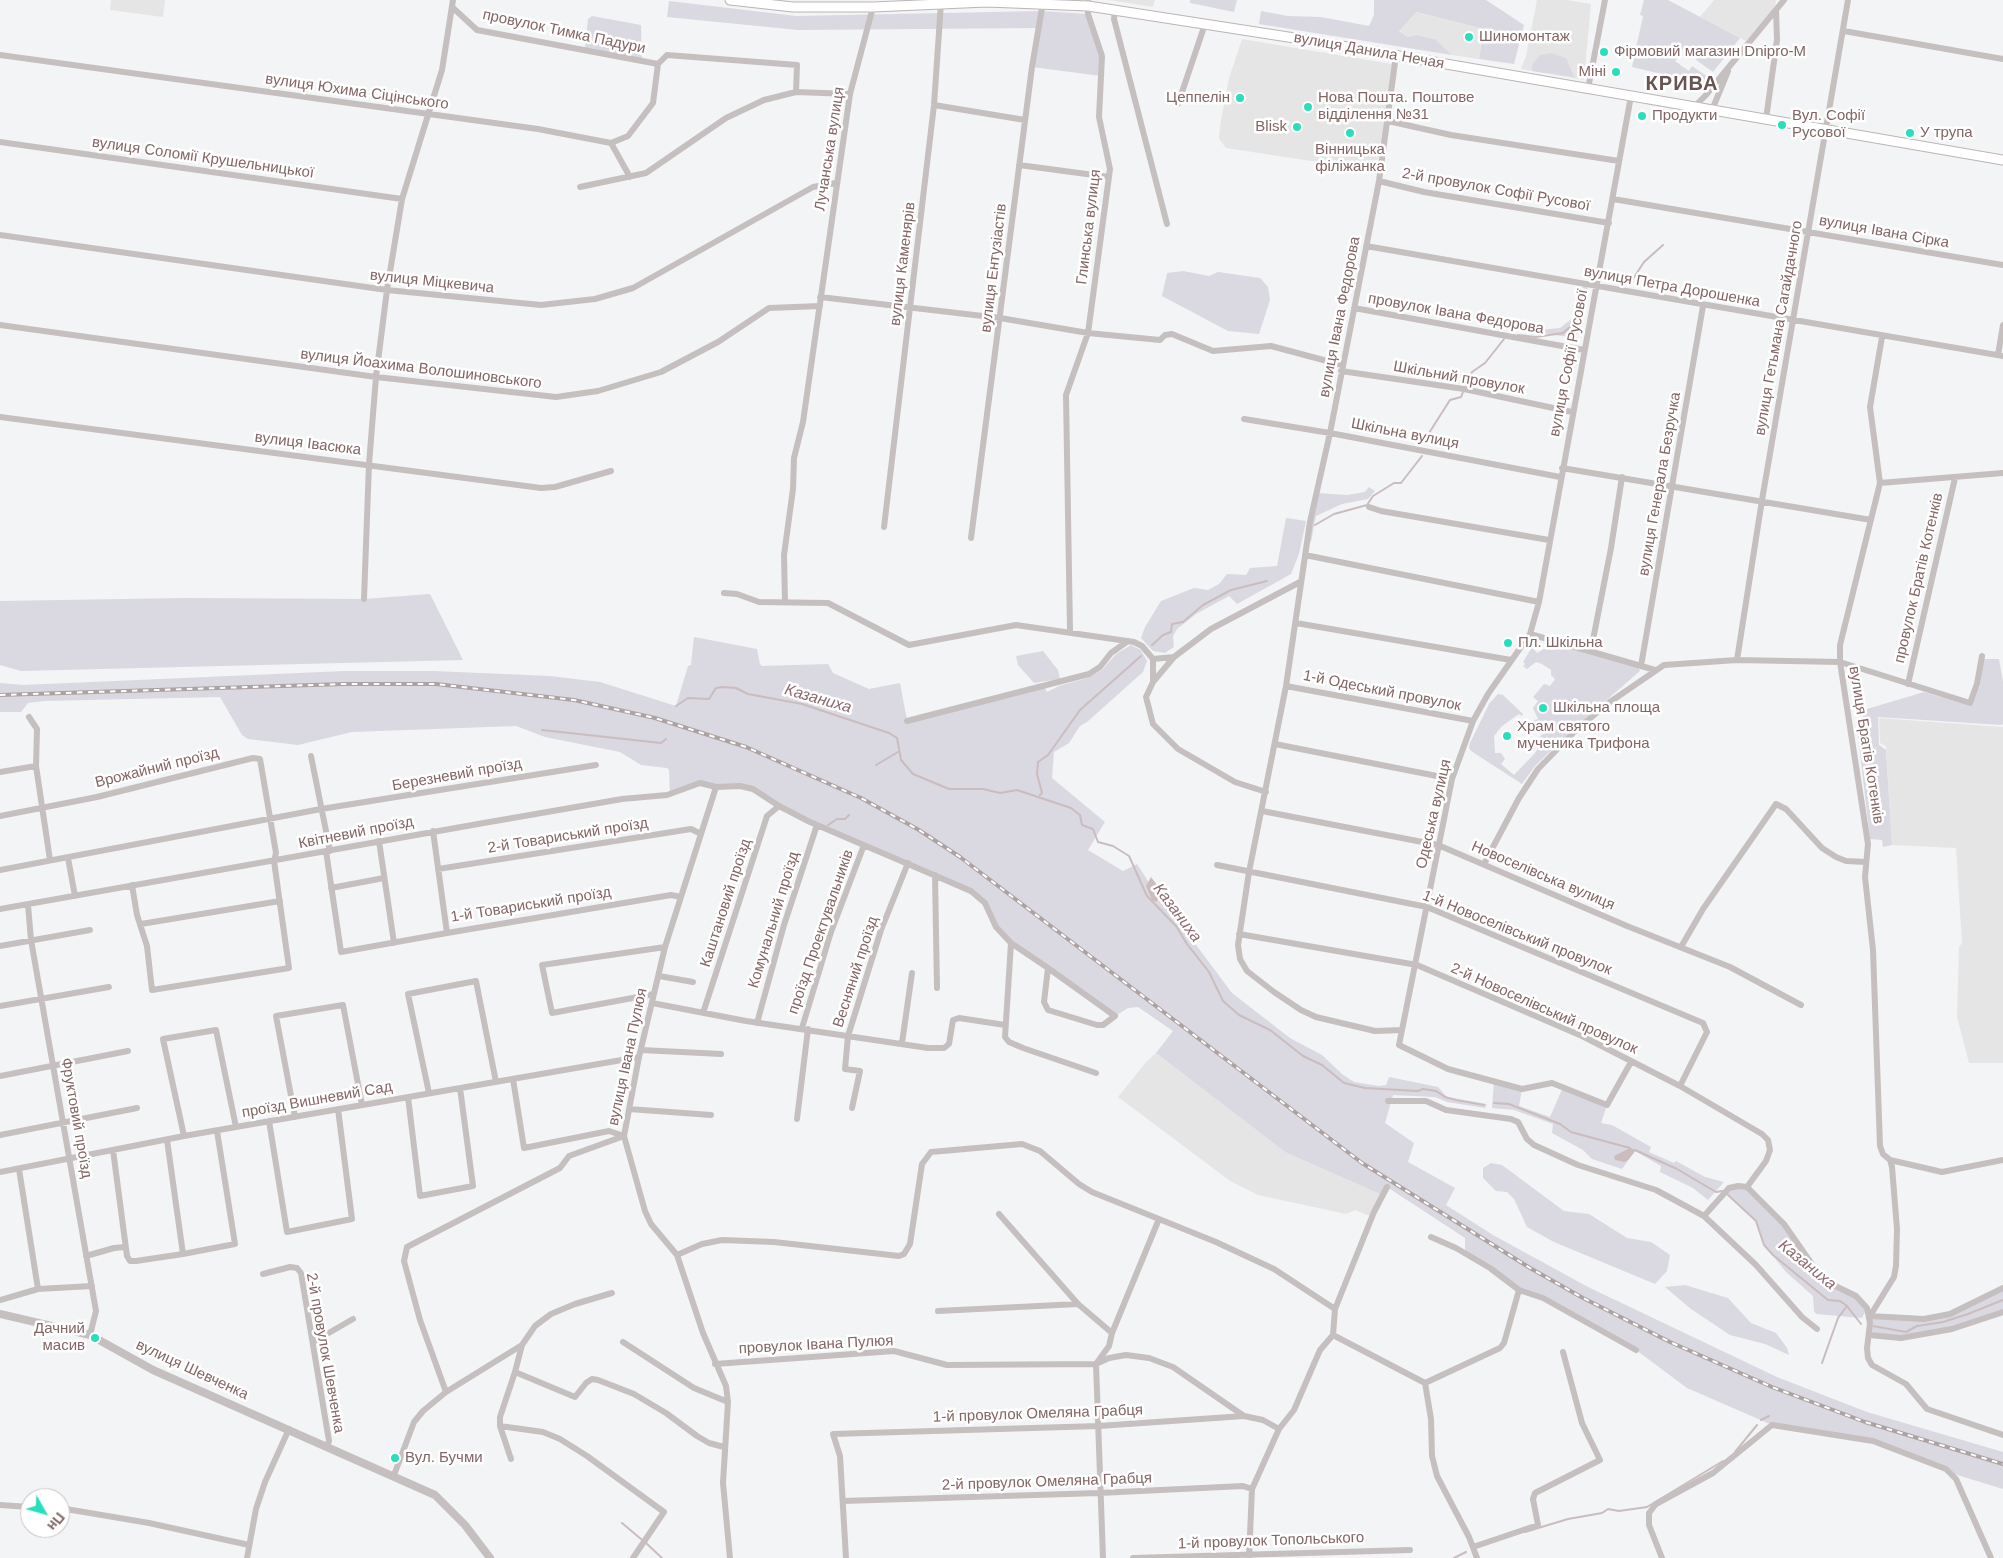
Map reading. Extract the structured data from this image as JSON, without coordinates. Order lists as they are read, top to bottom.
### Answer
{
  "streets": {
    "main road": ["вулиця Данила Нечая"],
    "street": [
      "провулок Тимка Падури",
      "вулиця Юхима Сіцінського",
      "Лучанська вулиця",
      "вулиця Соломії Крушельницької",
      "2-й провулок Софії Русової",
      "Глинська вулиця",
      "вулиця Івана Сірка",
      "вулиця Каменярів",
      "вулиця Ентузіастів",
      "вулиця Міцкевича",
      "вулиця Петра Дорошенка",
      "провулок Івана Федорова",
      "вулиця Івана Федорова",
      "вулиця Гетьмана Сагайдачного",
      "вулиця Софії Русової",
      "вулиця Йоахима Волошиновського",
      "Шкільний провулок",
      "Шкільна вулиця",
      "вулиця Івасюка",
      "вулиця Генерала Безручка",
      "провулок Братів Котенків",
      "1-й Одеський провулок",
      "вулиця Братів Котенків",
      "Врожайний проїзд",
      "Березневий проїзд",
      "Одеська вулиця",
      "Квітневий проїзд",
      "2-й Товариський проїзд",
      "Новоселівська вулиця",
      "Каштановий проїзд",
      "1-й Товариський проїзд",
      "Комунальний проїзд",
      "проїзд Проектувальників",
      "1-й Новоселівський провулок",
      "Весняний проїзд",
      "2-й Новоселівський провулок",
      "вулиця Івана Пулюя",
      "проїзд Вишневий Сад",
      "Фруктовий проїзд",
      "провулок Івана Пулюя",
      "2-й провулок Шевченка",
      "вулиця Шевченка",
      "1-й провулок Омеляна Грабця",
      "2-й провулок Омеляна Грабця",
      "1-й провулок Топольського"
    ]
  },
  "crossings": [
    ["вулиця Данила Нечая", "Лучанська вулиця"],
    ["вулиця Данила Нечая", "Глинська вулиця"],
    ["вулиця Данила Нечая", "вулиця Каменярів"],
    ["вулиця Данила Нечая", "вулиця Ентузіастів"],
    ["вулиця Данила Нечая", "вулиця Івана Федорова"],
    ["вулиця Данила Нечая", "вулиця Гетьмана Сагайдачного"],
    ["вулиця Данила Нечая", "вулиця Софії Русової"],
    ["Лучанська вулиця", "вулиця Міцкевича"],
    ["Лучанська вулиця", "вулиця Йоахима Волошиновського"],
    ["Лучанська вулиця", "Шкільний провулок"],
    ["2-й провулок Софії Русової", "вулиця Івана Федорова"],
    ["2-й провулок Софії Русової", "вулиця Софії Русової"],
    ["Глинська вулиця", "Шкільний провулок"],
    ["вулиця Івана Сірка", "вулиця Гетьмана Сагайдачного"],
    ["вулиця Івана Сірка", "вулиця Софії Русової"],
    ["вулиця Каменярів", "Шкільний провулок"],
    ["вулиця Ентузіастів", "Шкільний провулок"],
    ["вулиця Петра Дорошенка", "вулиця Івана Федорова"],
    ["вулиця Петра Дорошенка", "вулиця Гетьмана Сагайдачного"],
    ["вулиця Петра Дорошенка", "вулиця Софії Русової"],
    ["вулиця Петра Дорошенка", "вулиця Генерала Безручка"],
    ["вулиця Петра Дорошенка", "вулиця Братів Котенків"],
    ["провулок Івана Федорова", "вулиця Івана Федорова"],
    ["провулок Івана Федорова", "вулиця Софії Русової"],
    ["вулиця Івана Федорова", "Шкільний провулок"],
    ["вулиця Івана Федорова", "Шкільна вулиця"],
    ["вулиця Івана Федорова", "1-й Одеський провулок"],
    ["вулиця Івана Федорова", "Одеська вулиця"],
    ["вулиця Івана Федорова", "Новоселівська вулиця"],
    ["вулиця Івана Федорова", "1-й Новоселівський провулок"],
    ["вулиця Івана Федорова", "2-й Новоселівський провулок"],
    ["вулиця Софії Русової", "Шкільний провулок"],
    ["вулиця Софії Русової", "Шкільна вулиця"],
    ["вулиця Софії Русової", "Одеська вулиця"],
    ["провулок Братів Котенків", "вулиця Братів Котенків"],
    ["1-й Одеський провулок", "Одеська вулиця"],
    ["Врожайний проїзд", "Березневий проїзд"],
    ["Одеська вулиця", "Новоселівська вулиця"],
    ["Одеська вулиця", "1-й Новоселівський провулок"],
    ["Одеська вулиця", "2-й Новоселівський провулок"],
    ["Квітневий проїзд", "1-й Товариський проїзд"],
    ["Квітневий проїзд", "вулиця Івана Пулюя"],
    ["Квітневий проїзд", "Фруктовий проїзд"],
    ["2-й Товариський проїзд", "1-й Товариський проїзд"],
    ["2-й Товариський проїзд", "вулиця Івана Пулюя"],
    ["1-й Товариський проїзд", "вулиця Івана Пулюя"],
    ["1-й Новоселівський провулок", "2-й Новоселівський провулок"],
    ["вулиця Івана Пулюя", "проїзд Вишневий Сад"],
    ["вулиця Івана Пулюя", "провулок Івана Пулюя"],
    ["проїзд Вишневий Сад", "Фруктовий проїзд"],
    ["Фруктовий проїзд", "вулиця Шевченка"],
    ["провулок Івана Пулюя", "1-й провулок Омеляна Грабця"],
    ["2-й провулок Шевченка", "вулиця Шевченка"],
    ["1-й провулок Омеляна Грабця", "2-й провулок Омеляна Грабця"]
  ],
  "districts": ["КРИВА"],
  "water": ["Казаниха"],
  "places": [
    "Шиномонтаж",
    "Фірмовий магазин Dnipro-M",
    "Міні",
    "Цеппелін",
    "Нова Пошта. Поштове відділення №31",
    "Продукти",
    "Вул. Софії Русової",
    "Blisk",
    "Вінницька філіжанка",
    "У трупа",
    "Пл. Шкільна",
    "Шкільна площа",
    "Храм святого мученика Трифона",
    "Дачний масив",
    "Вул. Бучми"
  ],
  "north": "bottom right"
}
